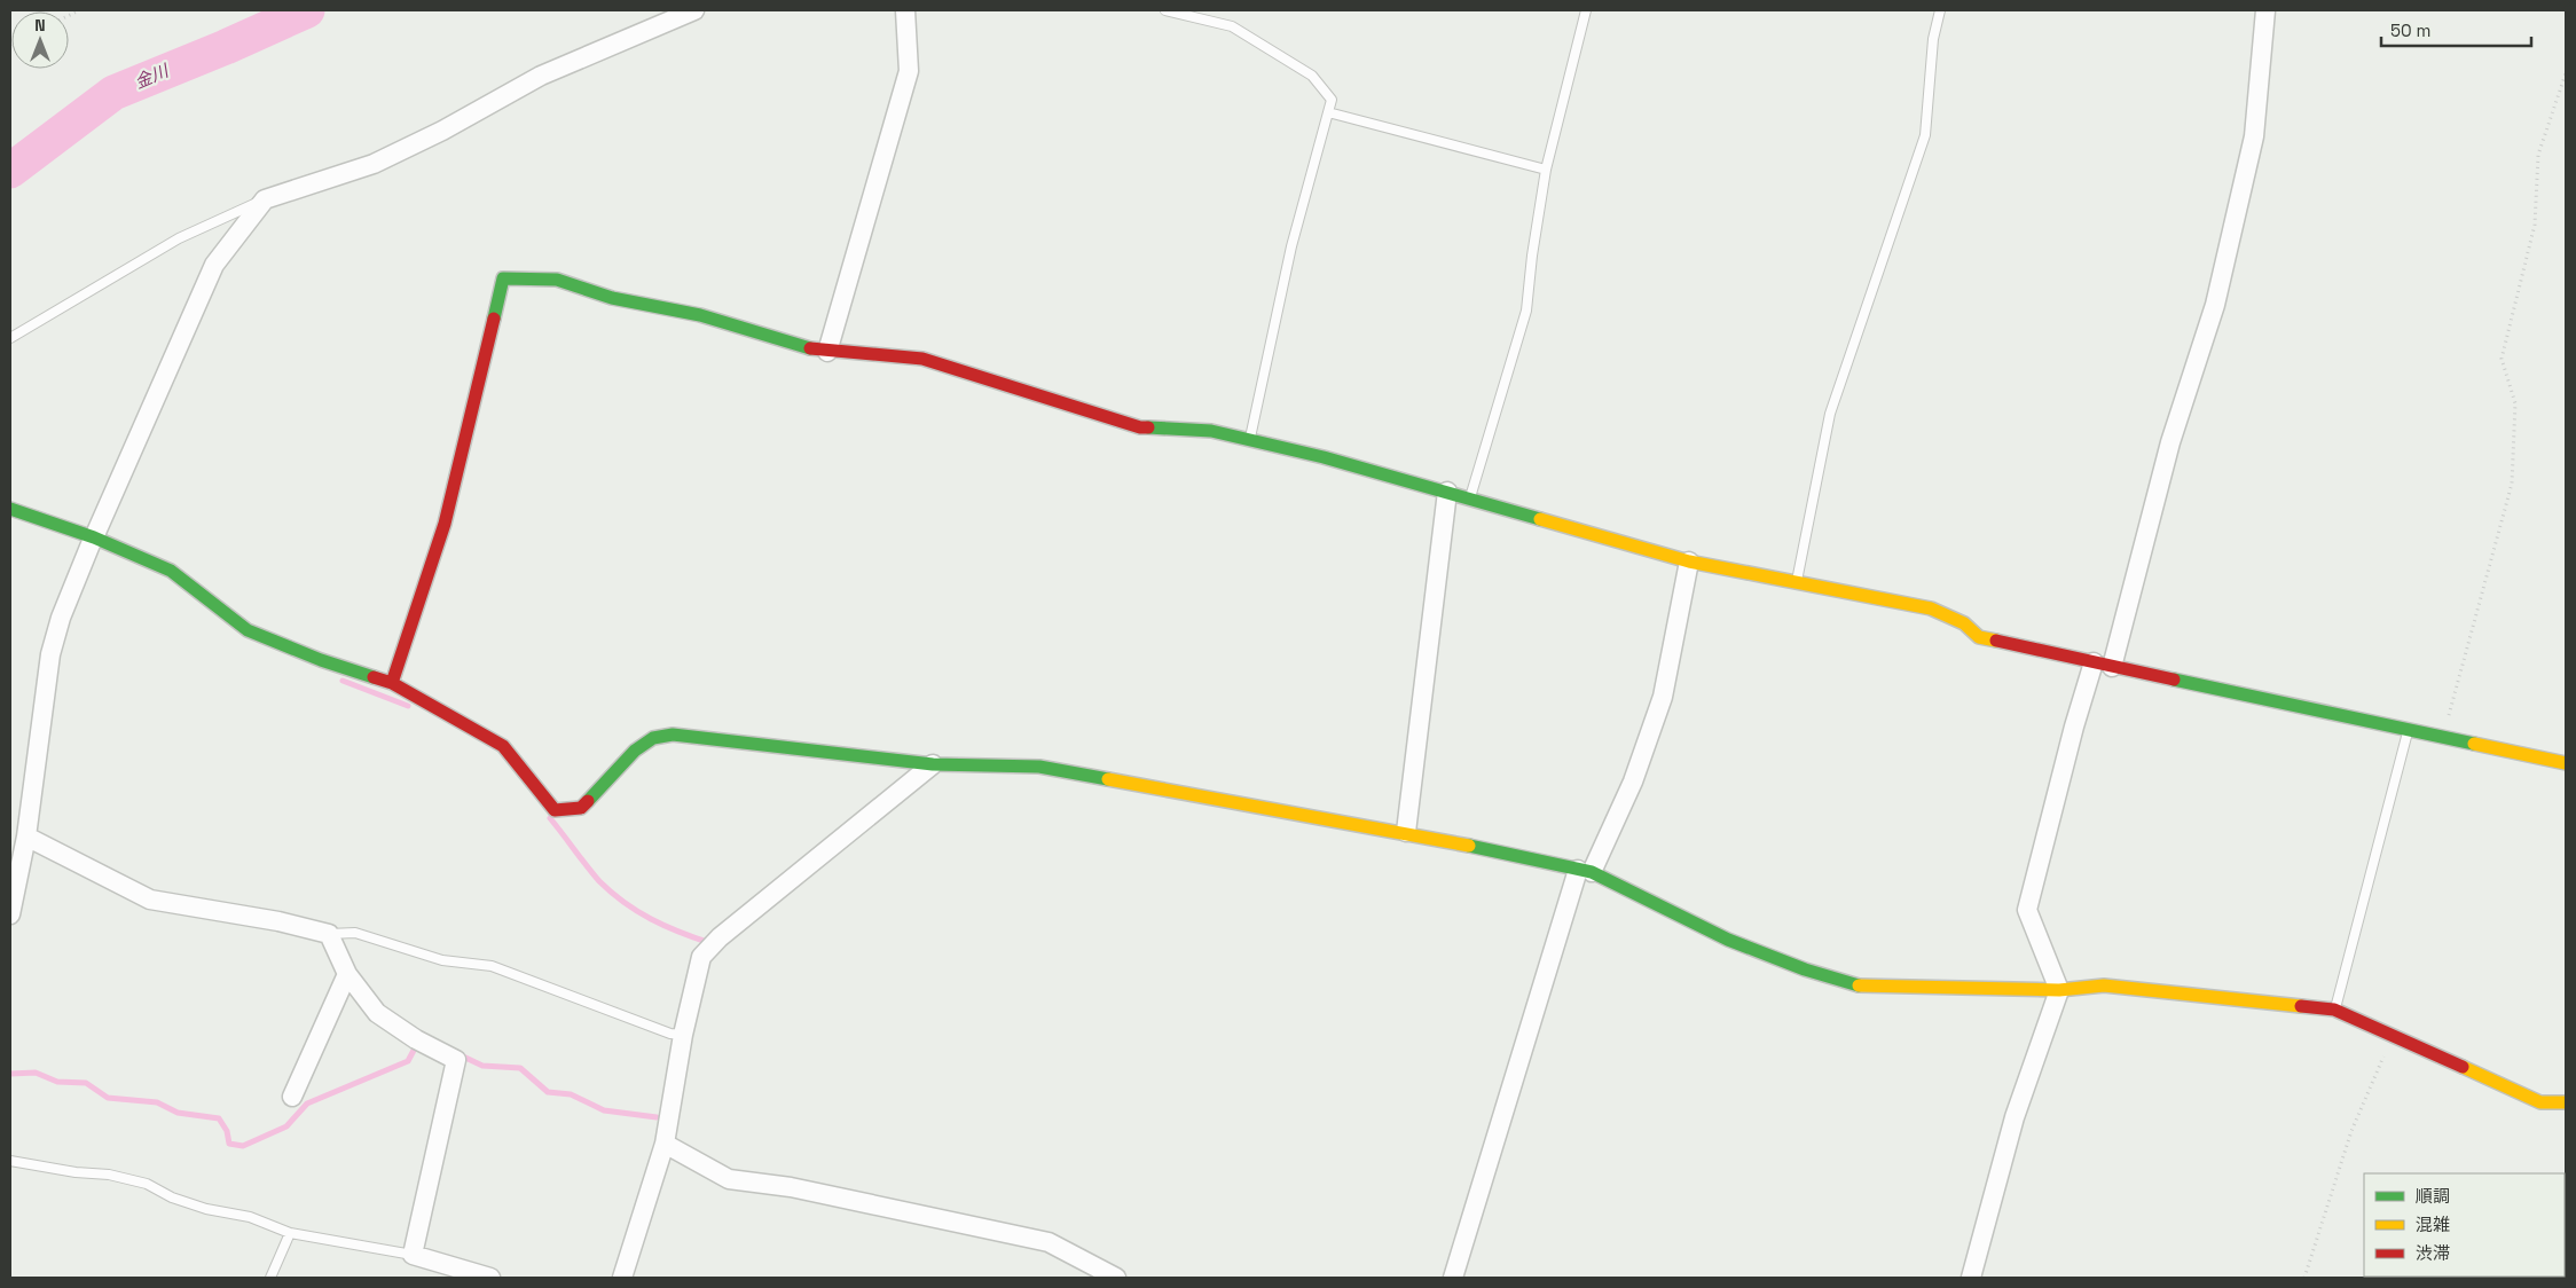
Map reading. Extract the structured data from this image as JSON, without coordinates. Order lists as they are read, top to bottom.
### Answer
{
  "water": ["金川"],
  "legend": ["順調", "混雑", "渋滞"],
  "scale_bar": "50 m",
  "north": "top"
}
